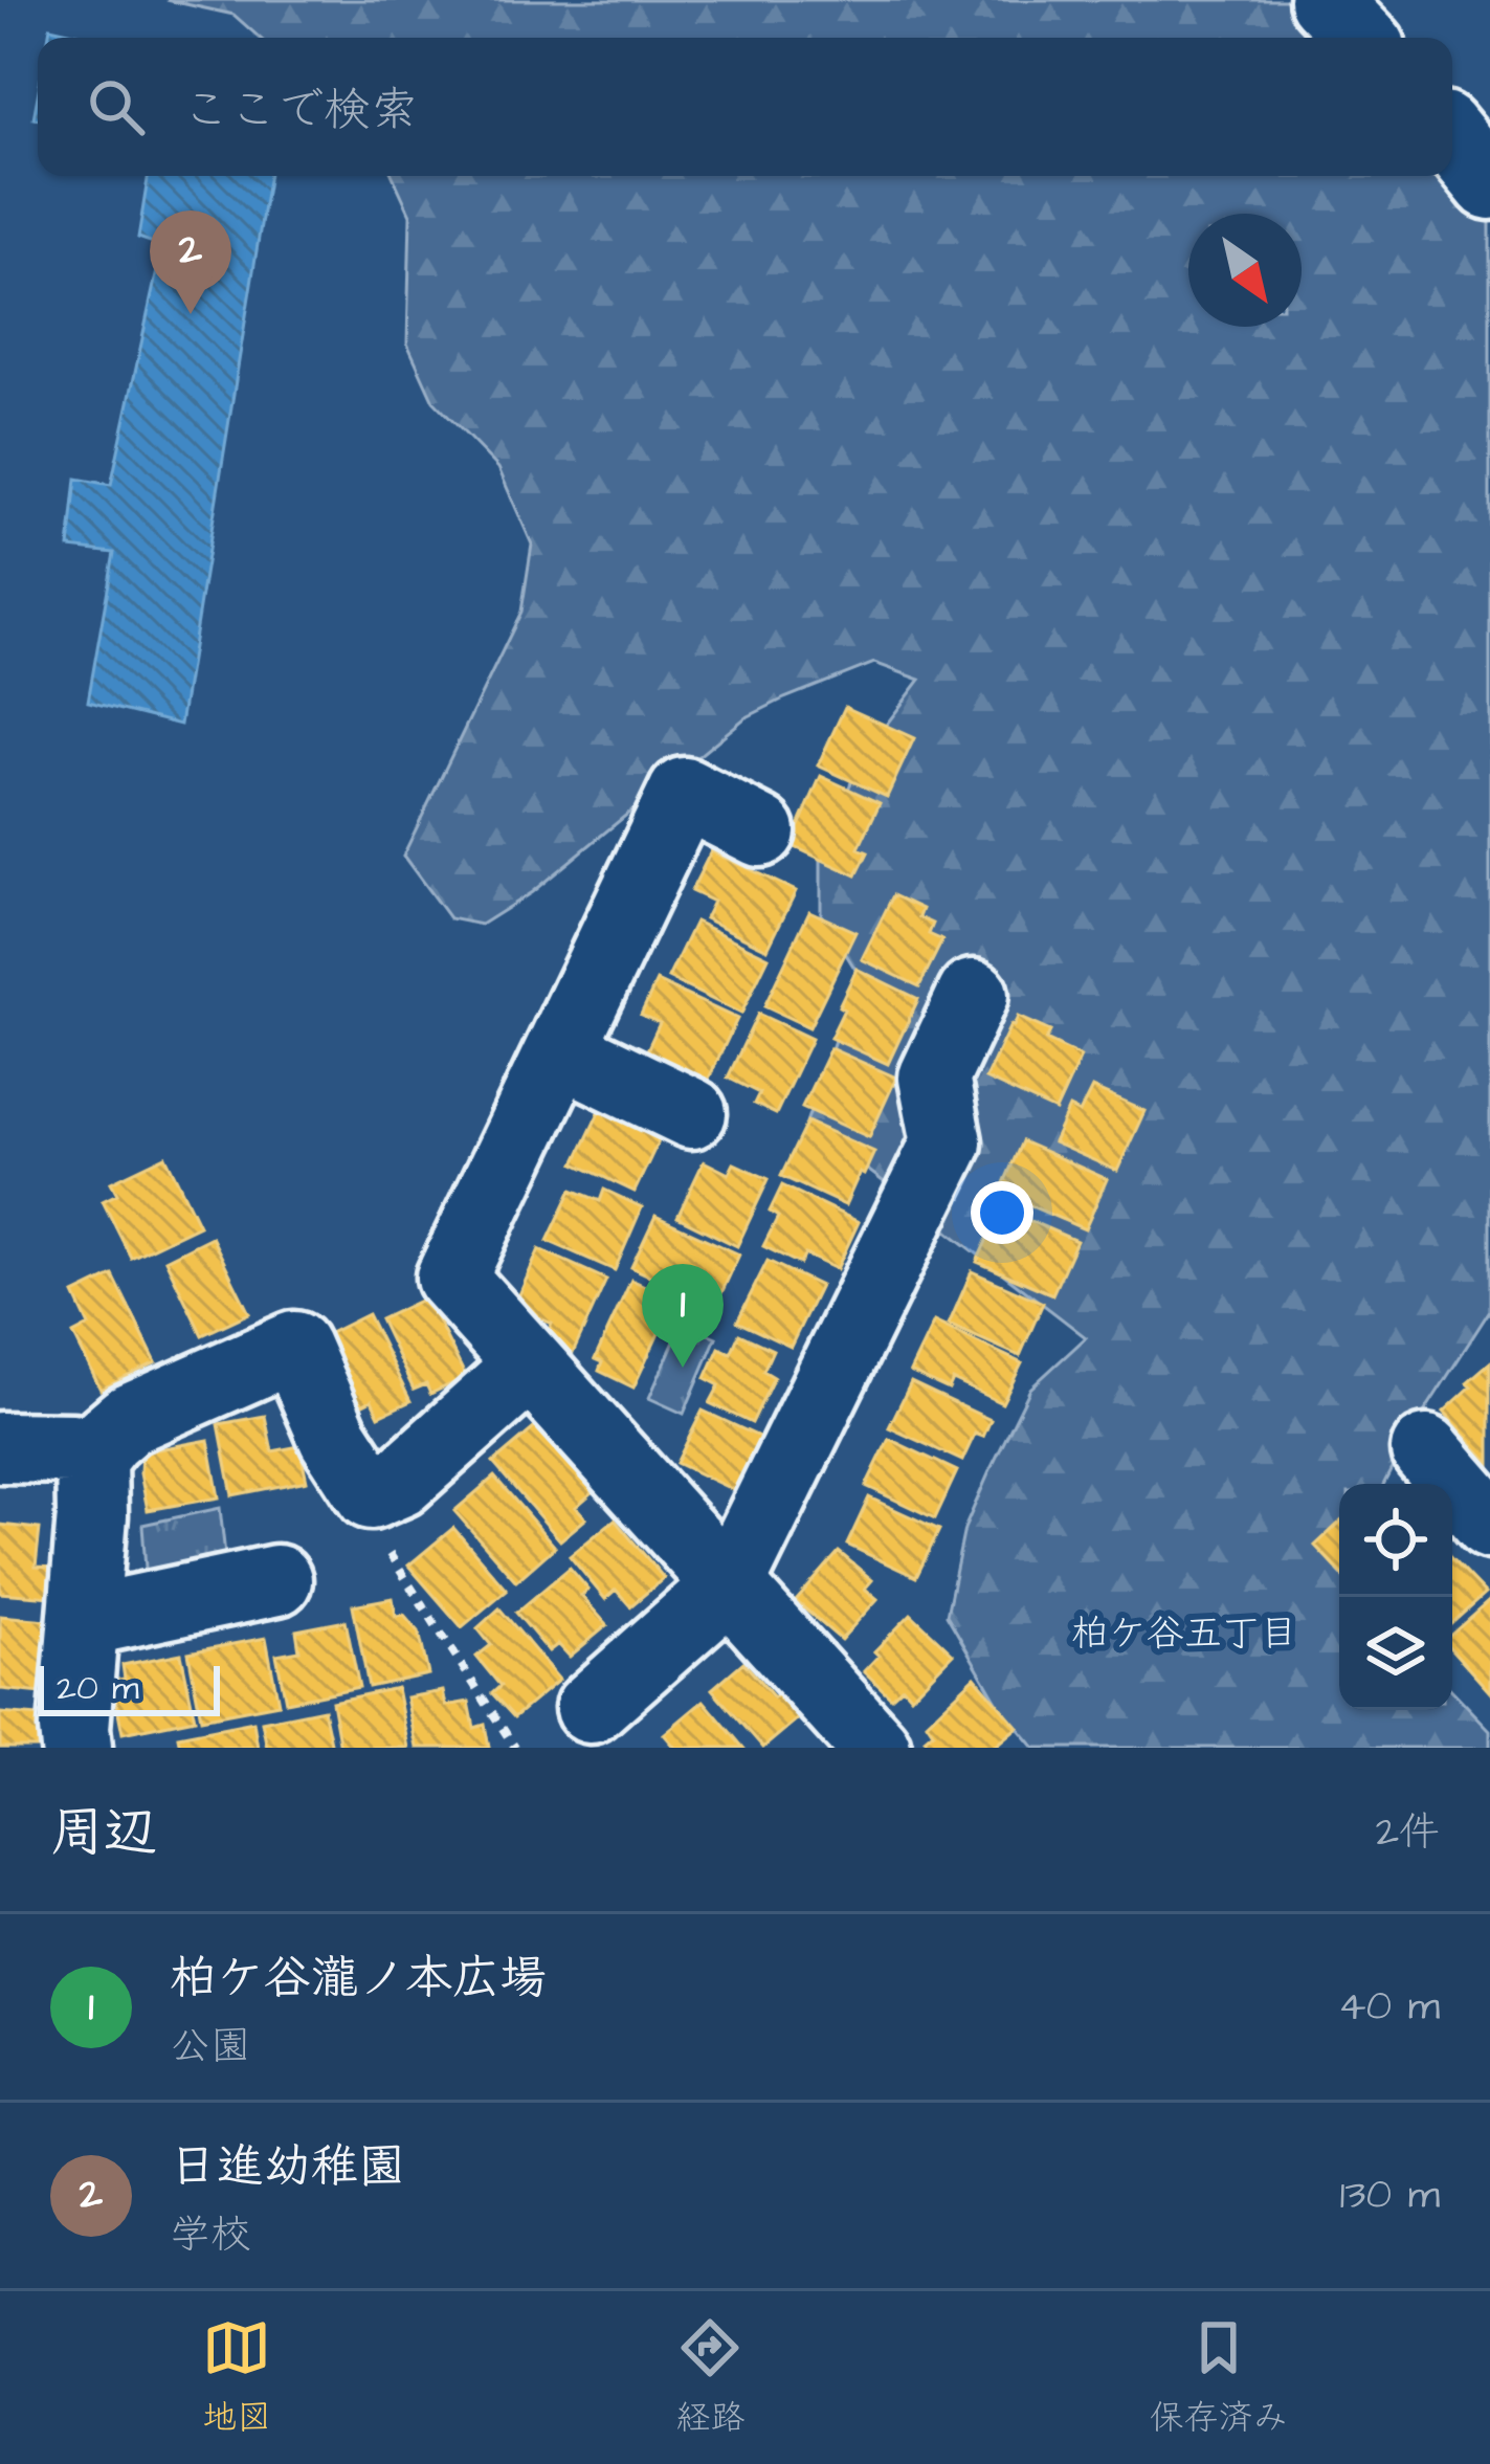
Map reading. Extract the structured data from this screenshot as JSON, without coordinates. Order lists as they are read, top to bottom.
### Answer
{
  "districts": ["柏ケ谷五丁目"],
  "scale_bar": "20 m",
  "north": "bottom right",
  "page": {
    "search": "ここで検索",
    "pins": ["2", "1"],
    "scale": "20 m",
    "heading": ["周辺", "2件"],
    "list": [
      {
        "mark": "1",
        "name": "柏ケ谷瀧ノ本広場",
        "note": "公園",
        "value": "40 m"
      },
      {
        "mark": "2",
        "name": "日進幼稚園",
        "note": "学校",
        "value": "130 m"
      }
    ],
    "nav": ["地図", "経路", "保存済み"]
  }
}
